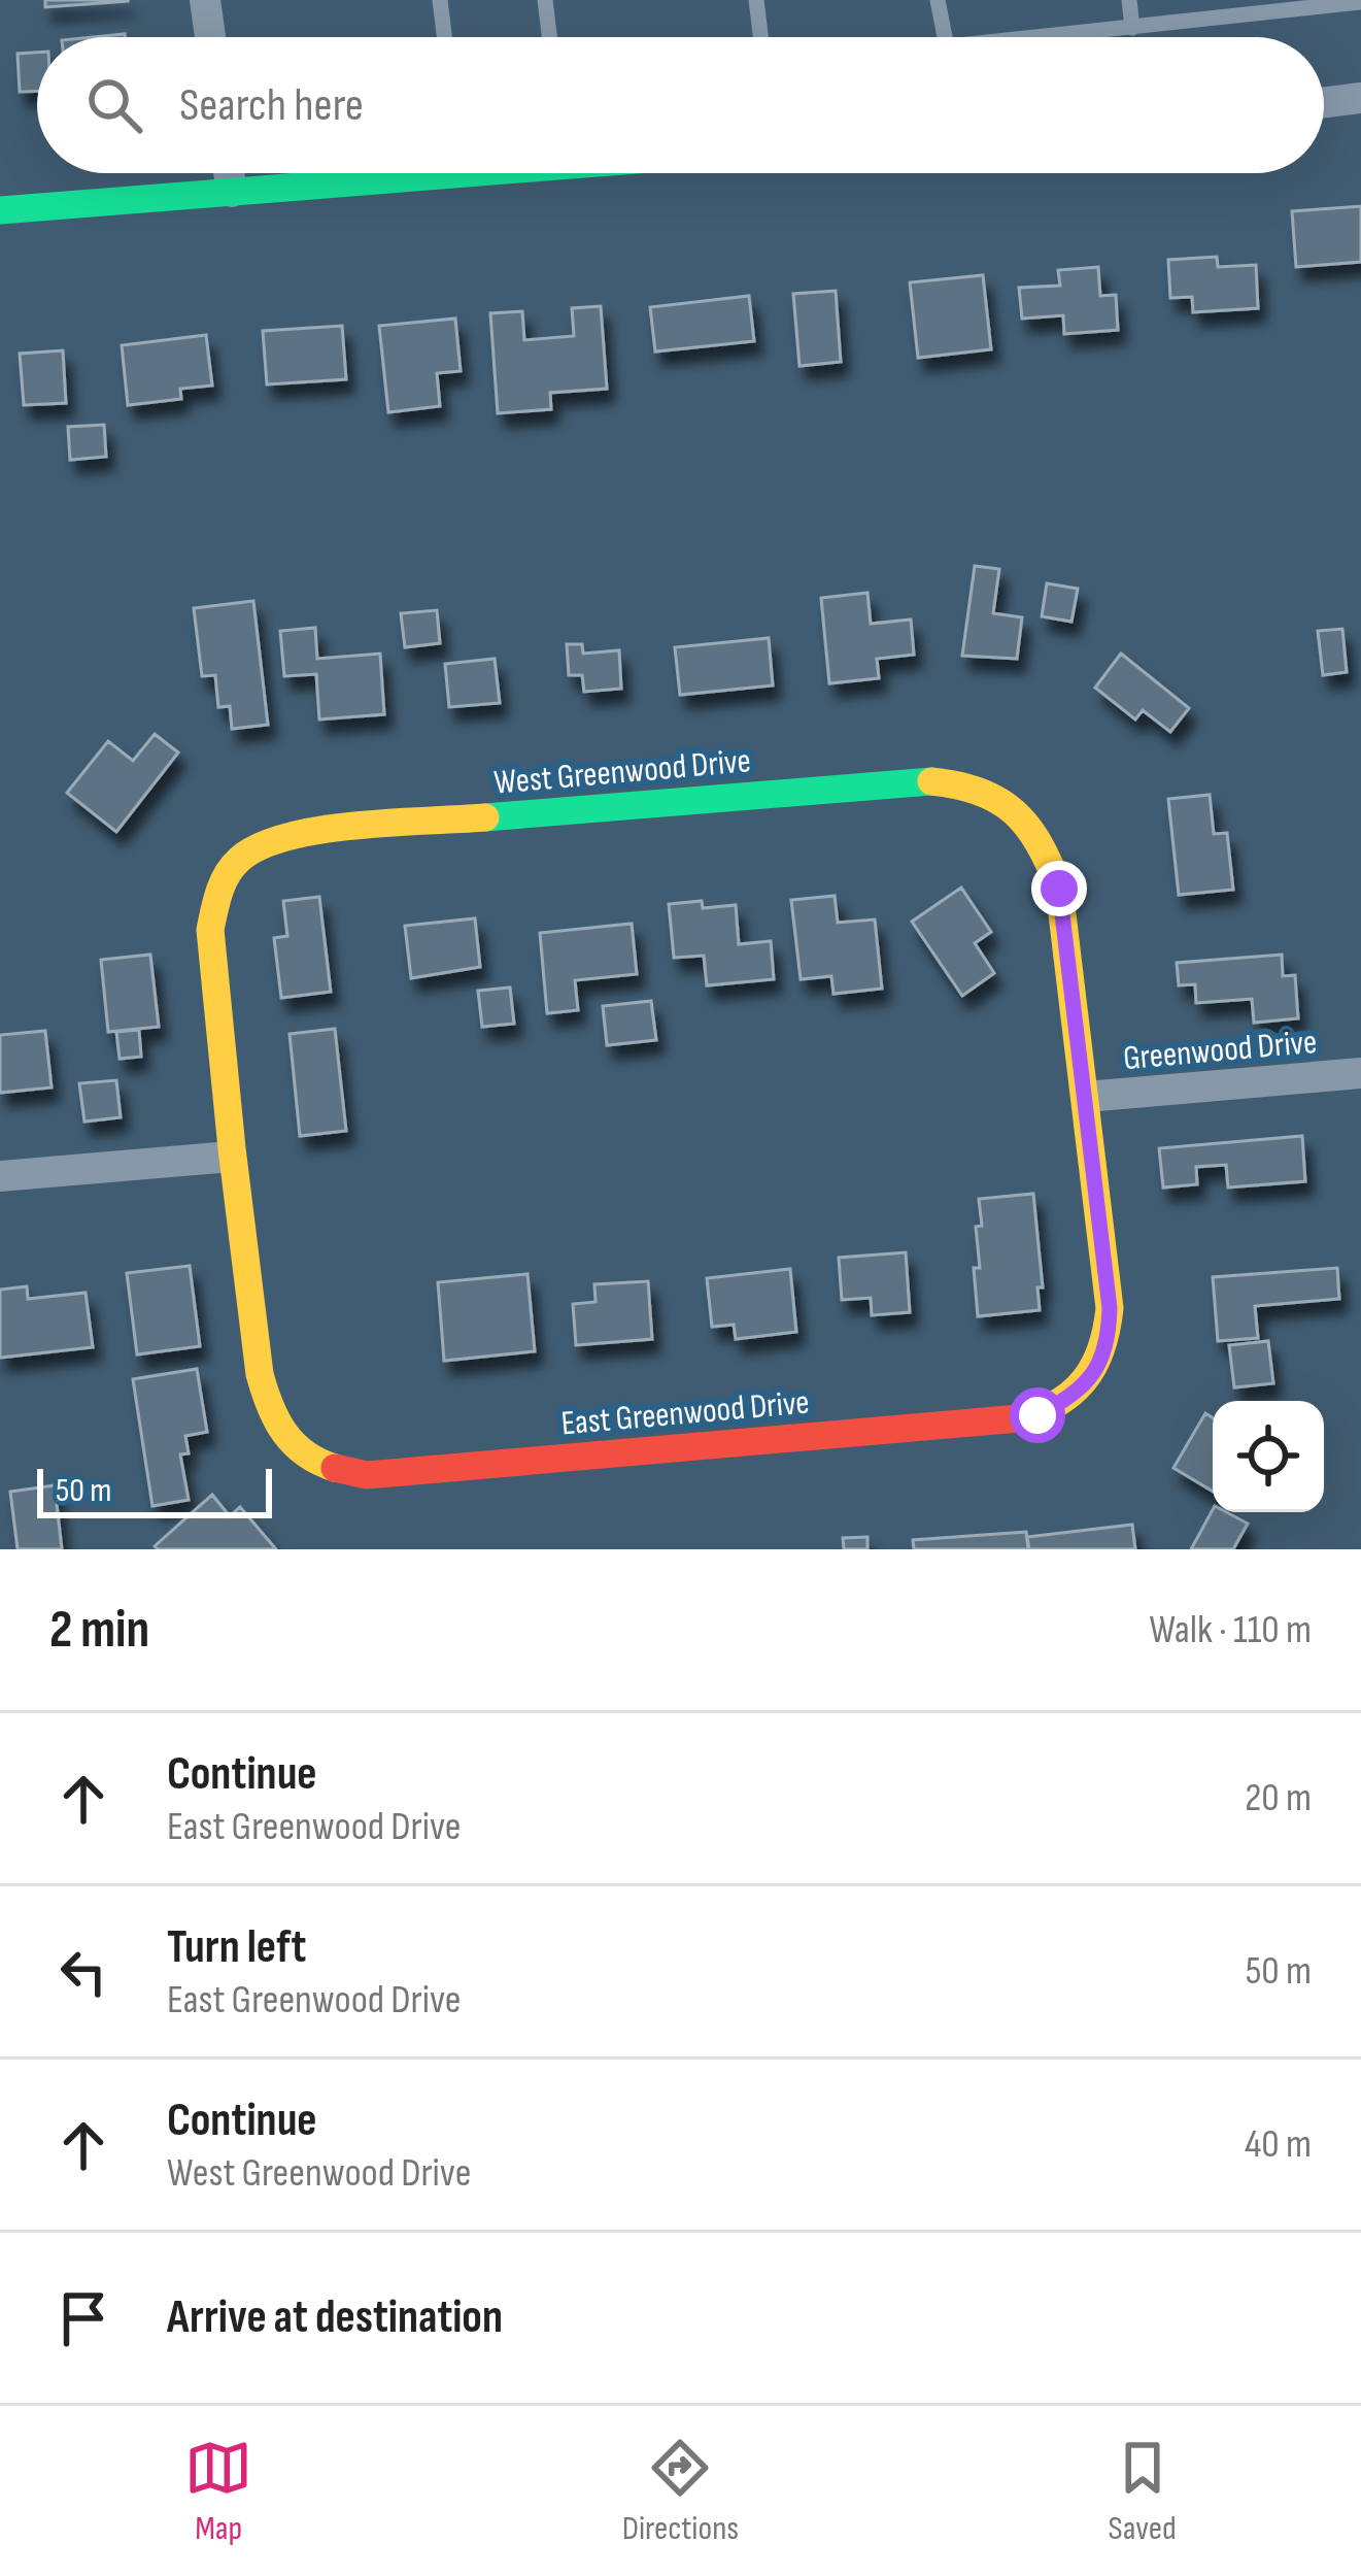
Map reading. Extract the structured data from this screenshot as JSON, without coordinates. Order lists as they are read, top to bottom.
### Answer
{
  "streets": {
    "street": ["West Greenwood Drive", "Greenwood Drive", "East Greenwood Drive"]
  },
  "crossings": [
    ["West Greenwood Drive", "Greenwood Drive"],
    ["West Greenwood Drive", "East Greenwood Drive"],
    ["Greenwood Drive", "East Greenwood Drive"]
  ],
  "scale_bar": "50 m",
  "page": {
    "search": "Search here",
    "scale": "50 m",
    "heading": ["2 min", "Walk · 110 m"],
    "list": [
      ["Continue", "East Greenwood Drive", "20 m"],
      ["Turn left", "East Greenwood Drive", "50 m"],
      ["Continue", "West Greenwood Drive", "40 m"],
      "Arrive at destination"
    ],
    "nav": ["Map", "Directions", "Saved"]
  }
}
